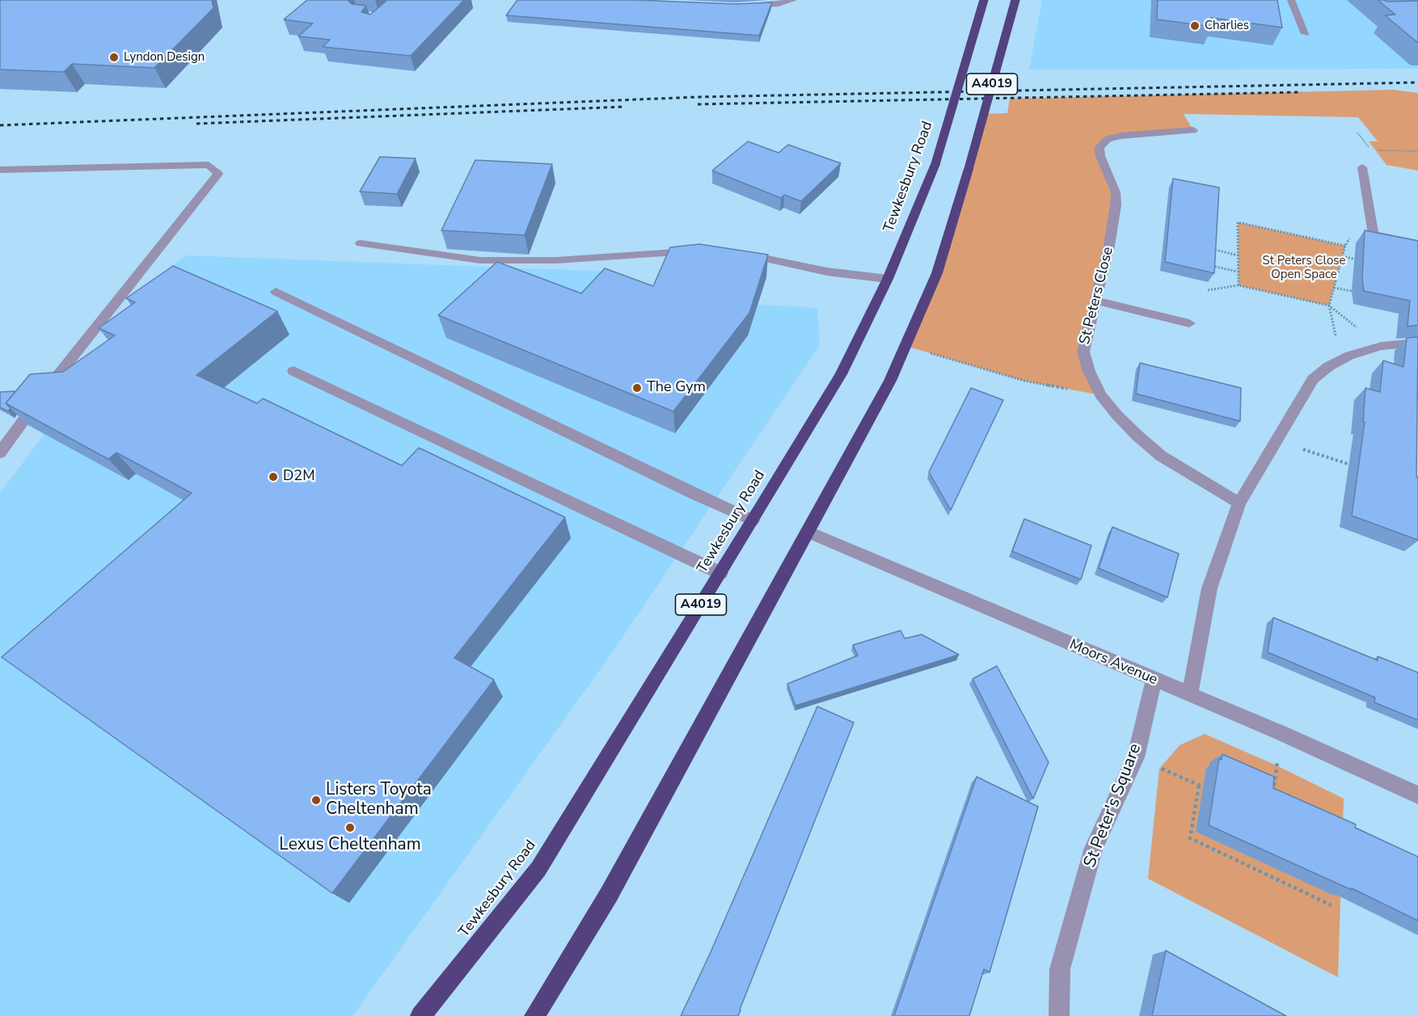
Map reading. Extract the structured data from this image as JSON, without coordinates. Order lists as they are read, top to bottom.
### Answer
{
  "streets": {
    "highway": ["A4019", "Tewkesbury Road"],
    "street": ["St Peters Close", "Moors Avenue", "St Peter's Square"]
  },
  "crossings": [
    ["A4019", "Moors Avenue"],
    ["Moors Avenue", "St Peter's Square"]
  ],
  "parks": ["St Peters Close Open Space"],
  "places": [
    "Charlies",
    "Lyndon Design",
    "The Gym",
    "D2M",
    "Listers Toyota Cheltenham",
    "Lexus Cheltenham"
  ]
}
